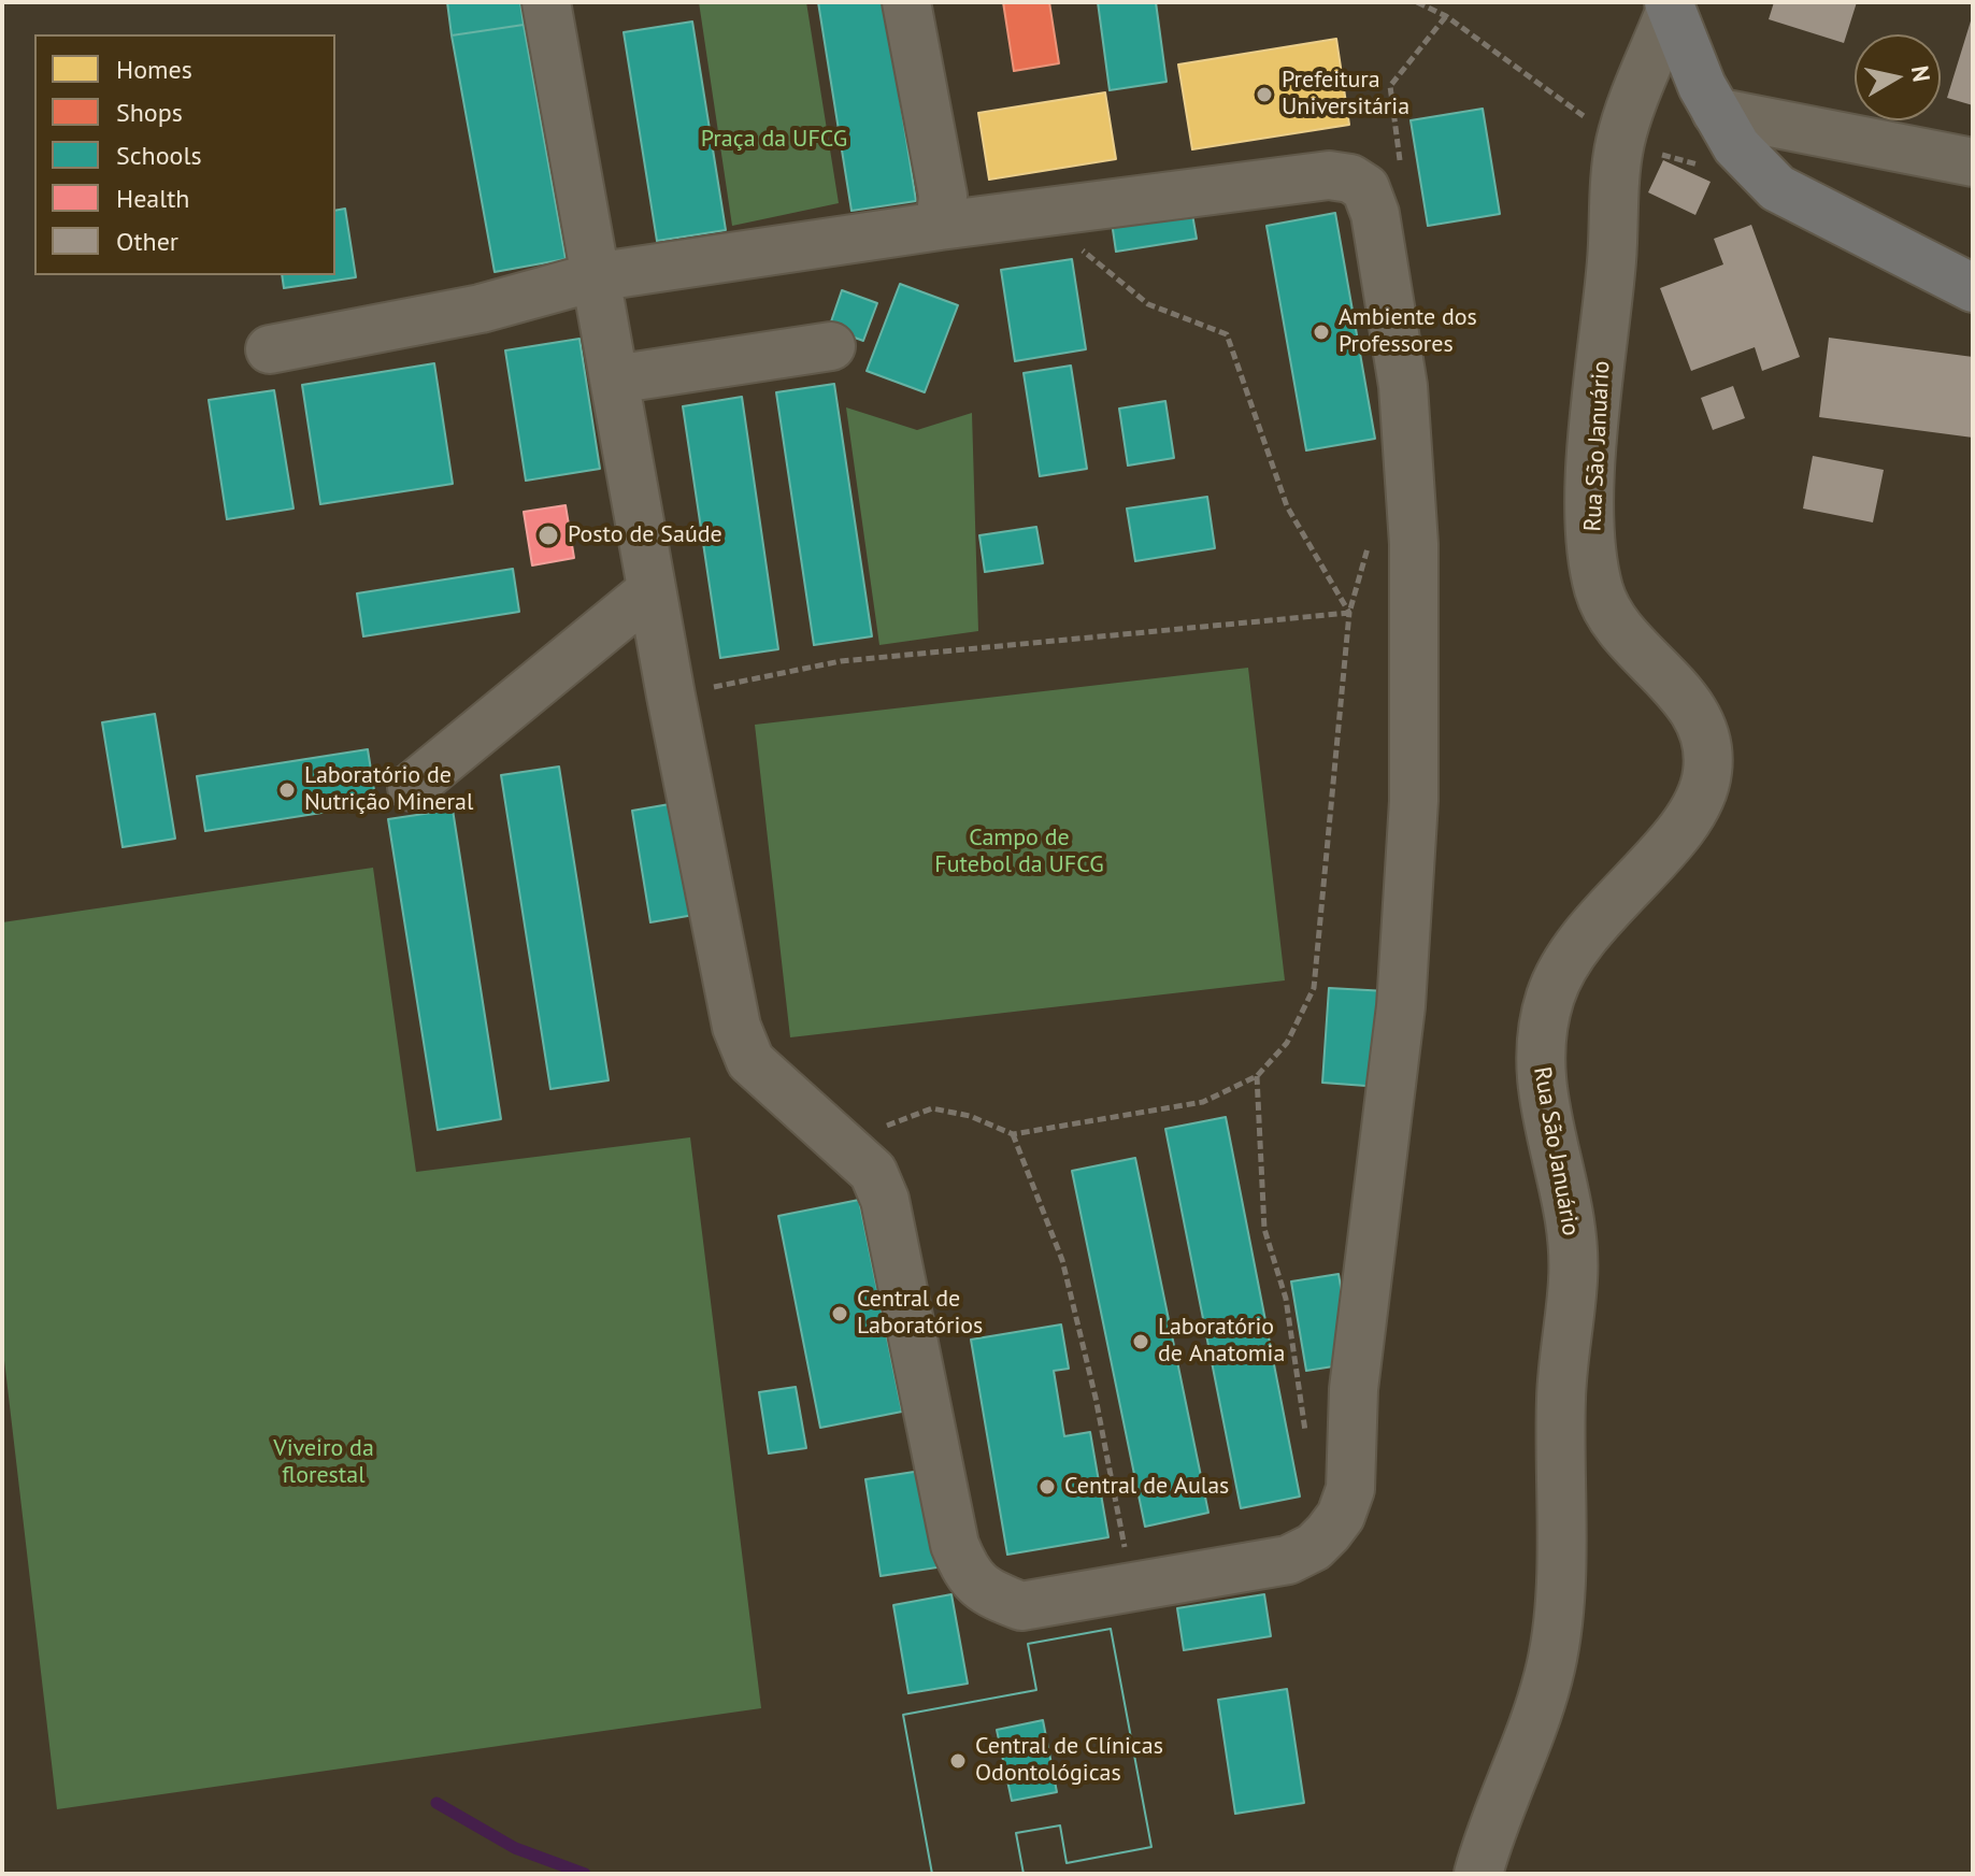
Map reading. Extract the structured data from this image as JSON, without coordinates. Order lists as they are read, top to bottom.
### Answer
{
  "streets": {
    "street": ["Rua São Januário"]
  },
  "parks": ["Praça da UFCG", "Campo de Futebol da UFCG", "Viveiro da florestal"],
  "places": [
    "Prefeitura Universitária",
    "Ambiente dos Professores",
    "Posto de Saúde",
    "Laboratório de Nutrição Mineral",
    "Central de Laboratórios",
    "Laboratório de Anatomia",
    "Central de Aulas",
    "Central de Clínicas Odontológicas"
  ],
  "legend": [
    "Homes",
    "Shops",
    "Schools",
    "Health",
    "Other"
  ],
  "north": "right"
}
